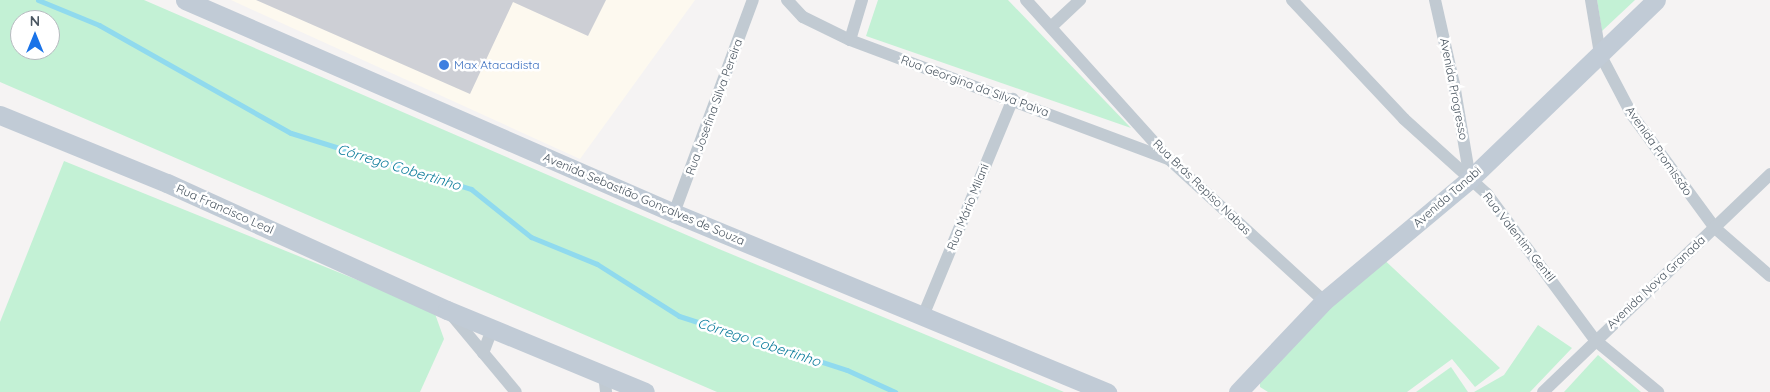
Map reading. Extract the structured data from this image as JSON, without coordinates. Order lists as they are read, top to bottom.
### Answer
{
  "streets": {
    "main road": ["Avenida Tanabi", "Avenida Sebastião Gonçalves de Souza", "Rua Francisco Leal"],
    "street": [
      "Rua Georgina da Silva Paiva",
      "Avenida Progresso",
      "Rua Josefina Silva Pereira",
      "Avenida Promissão",
      "Rua Brás Repiso Nabas",
      "Rua Mário Milani",
      "Rua Valentim Gentil",
      "Avenida Nova Granada"
    ]
  },
  "crossings": [
    ["Rua Georgina da Silva Paiva", "Rua Brás Repiso Nabas"],
    ["Rua Georgina da Silva Paiva", "Rua Mário Milani"],
    ["Avenida Progresso", "Avenida Tanabi"],
    ["Avenida Progresso", "Rua Valentim Gentil"],
    ["Rua Josefina Silva Pereira", "Avenida Sebastião Gonçalves de Souza"],
    ["Avenida Promissão", "Avenida Tanabi"],
    ["Avenida Promissão", "Avenida Nova Granada"],
    ["Rua Brás Repiso Nabas", "Avenida Tanabi"],
    ["Avenida Tanabi", "Rua Valentim Gentil"],
    ["Avenida Sebastião Gonçalves de Souza", "Rua Mário Milani"],
    ["Rua Valentim Gentil", "Avenida Nova Granada"]
  ],
  "water": ["Córrego Cobertinho"],
  "places": ["Max Atacadista"],
  "north": "top"
}
